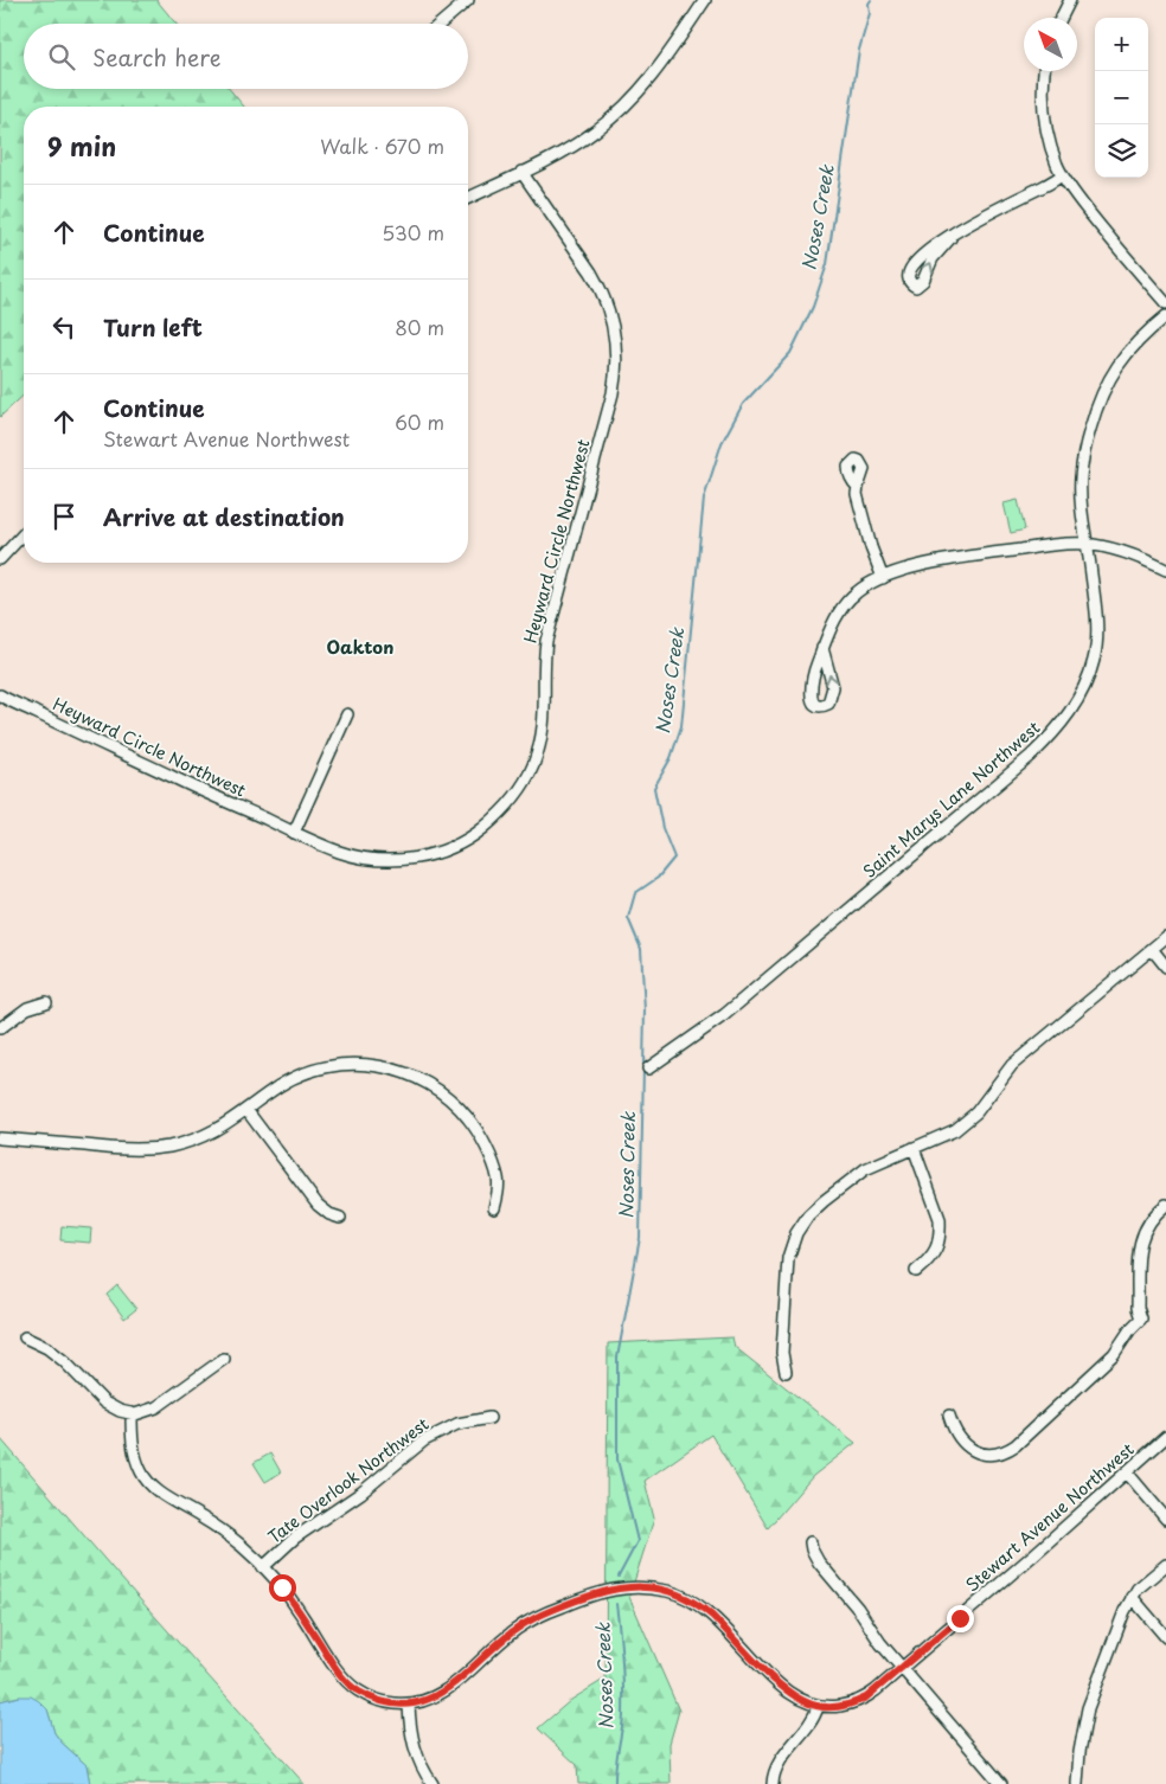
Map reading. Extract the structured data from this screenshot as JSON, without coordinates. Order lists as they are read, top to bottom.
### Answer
{
  "streets": {
    "street": [
      "Heyward Circle Northwest",
      "Saint Marys Lane Northwest",
      "Tate Overlook Northwest",
      "Stewart Avenue Northwest"
    ]
  },
  "districts": ["Oakton"],
  "water": ["Noses Creek"],
  "north": "top left",
  "page": {
    "map_buttons": ["+", "−"],
    "search": "Search here",
    "heading": ["9 min", "Walk · 670 m"],
    "list": [
      ["Continue", "530 m"],
      ["Turn left", "80 m"],
      ["Continue", "Stewart Avenue Northwest", "60 m"],
      "Arrive at destination"
    ]
  }
}
